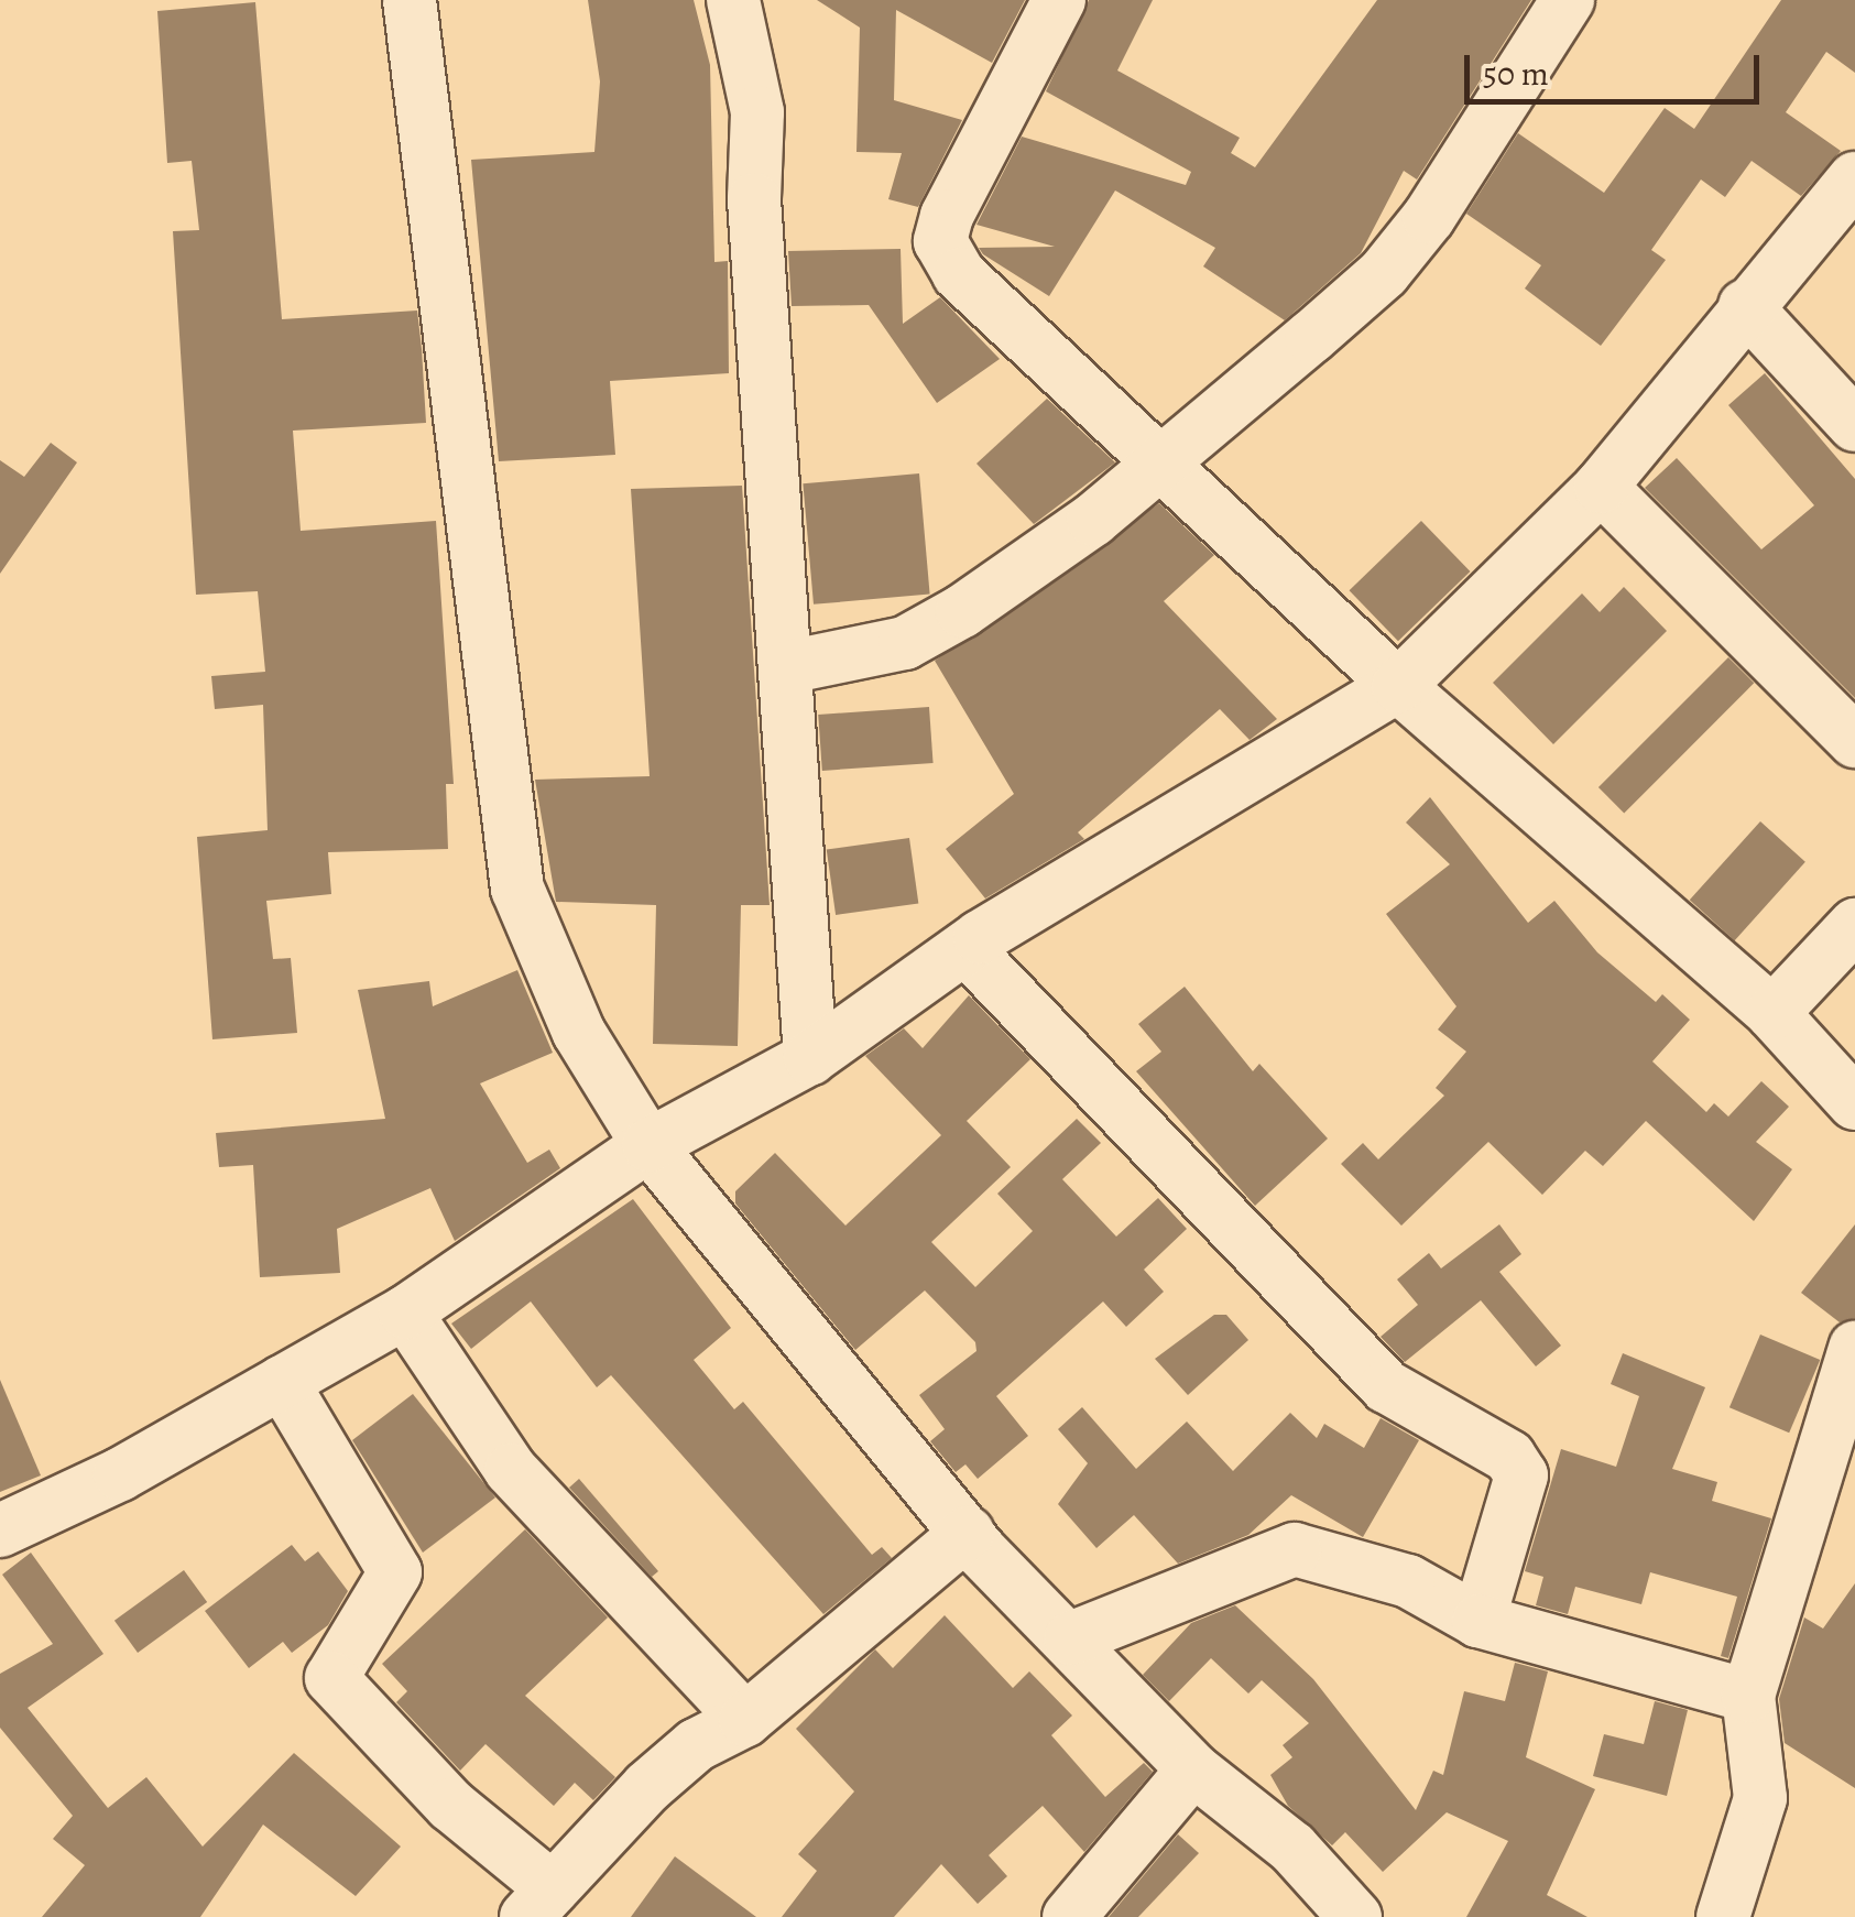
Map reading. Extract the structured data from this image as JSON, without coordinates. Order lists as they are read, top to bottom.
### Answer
{
  "scale_bar": "50 m"
}
